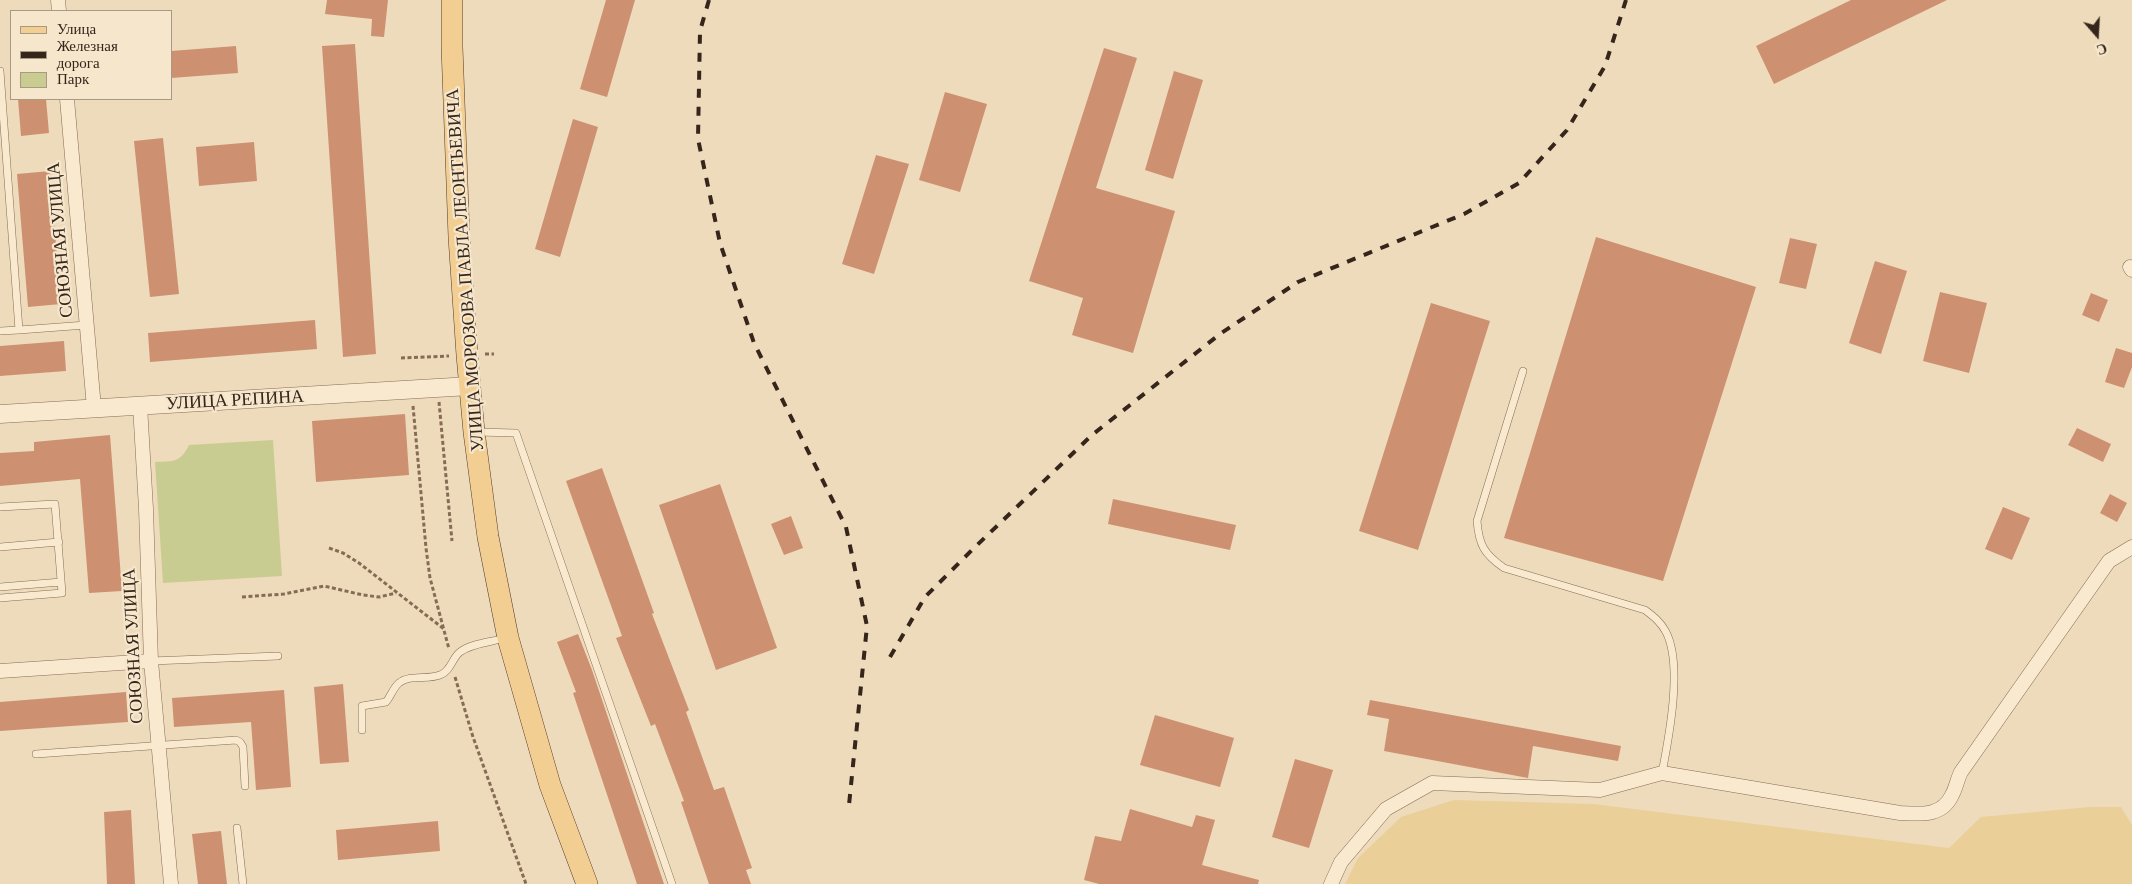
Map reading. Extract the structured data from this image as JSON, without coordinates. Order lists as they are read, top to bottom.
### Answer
{
  "streets": {
    "main road": ["УЛИЦА МОРОЗОВА ПАВЛА ЛЕОНТЬЕВИЧА"],
    "street": ["СОЮЗНАЯ УЛИЦА", "УЛИЦА РЕПИНА"]
  },
  "crossings": [
    ["СОЮЗНАЯ УЛИЦА", "УЛИЦА РЕПИНА"],
    ["УЛИЦА МОРОЗОВА ПАВЛА ЛЕОНТЬЕВИЧА", "УЛИЦА РЕПИНА"]
  ],
  "legend": ["Улица", "Железная дорога", "Парк"],
  "north": "bottom"
}
